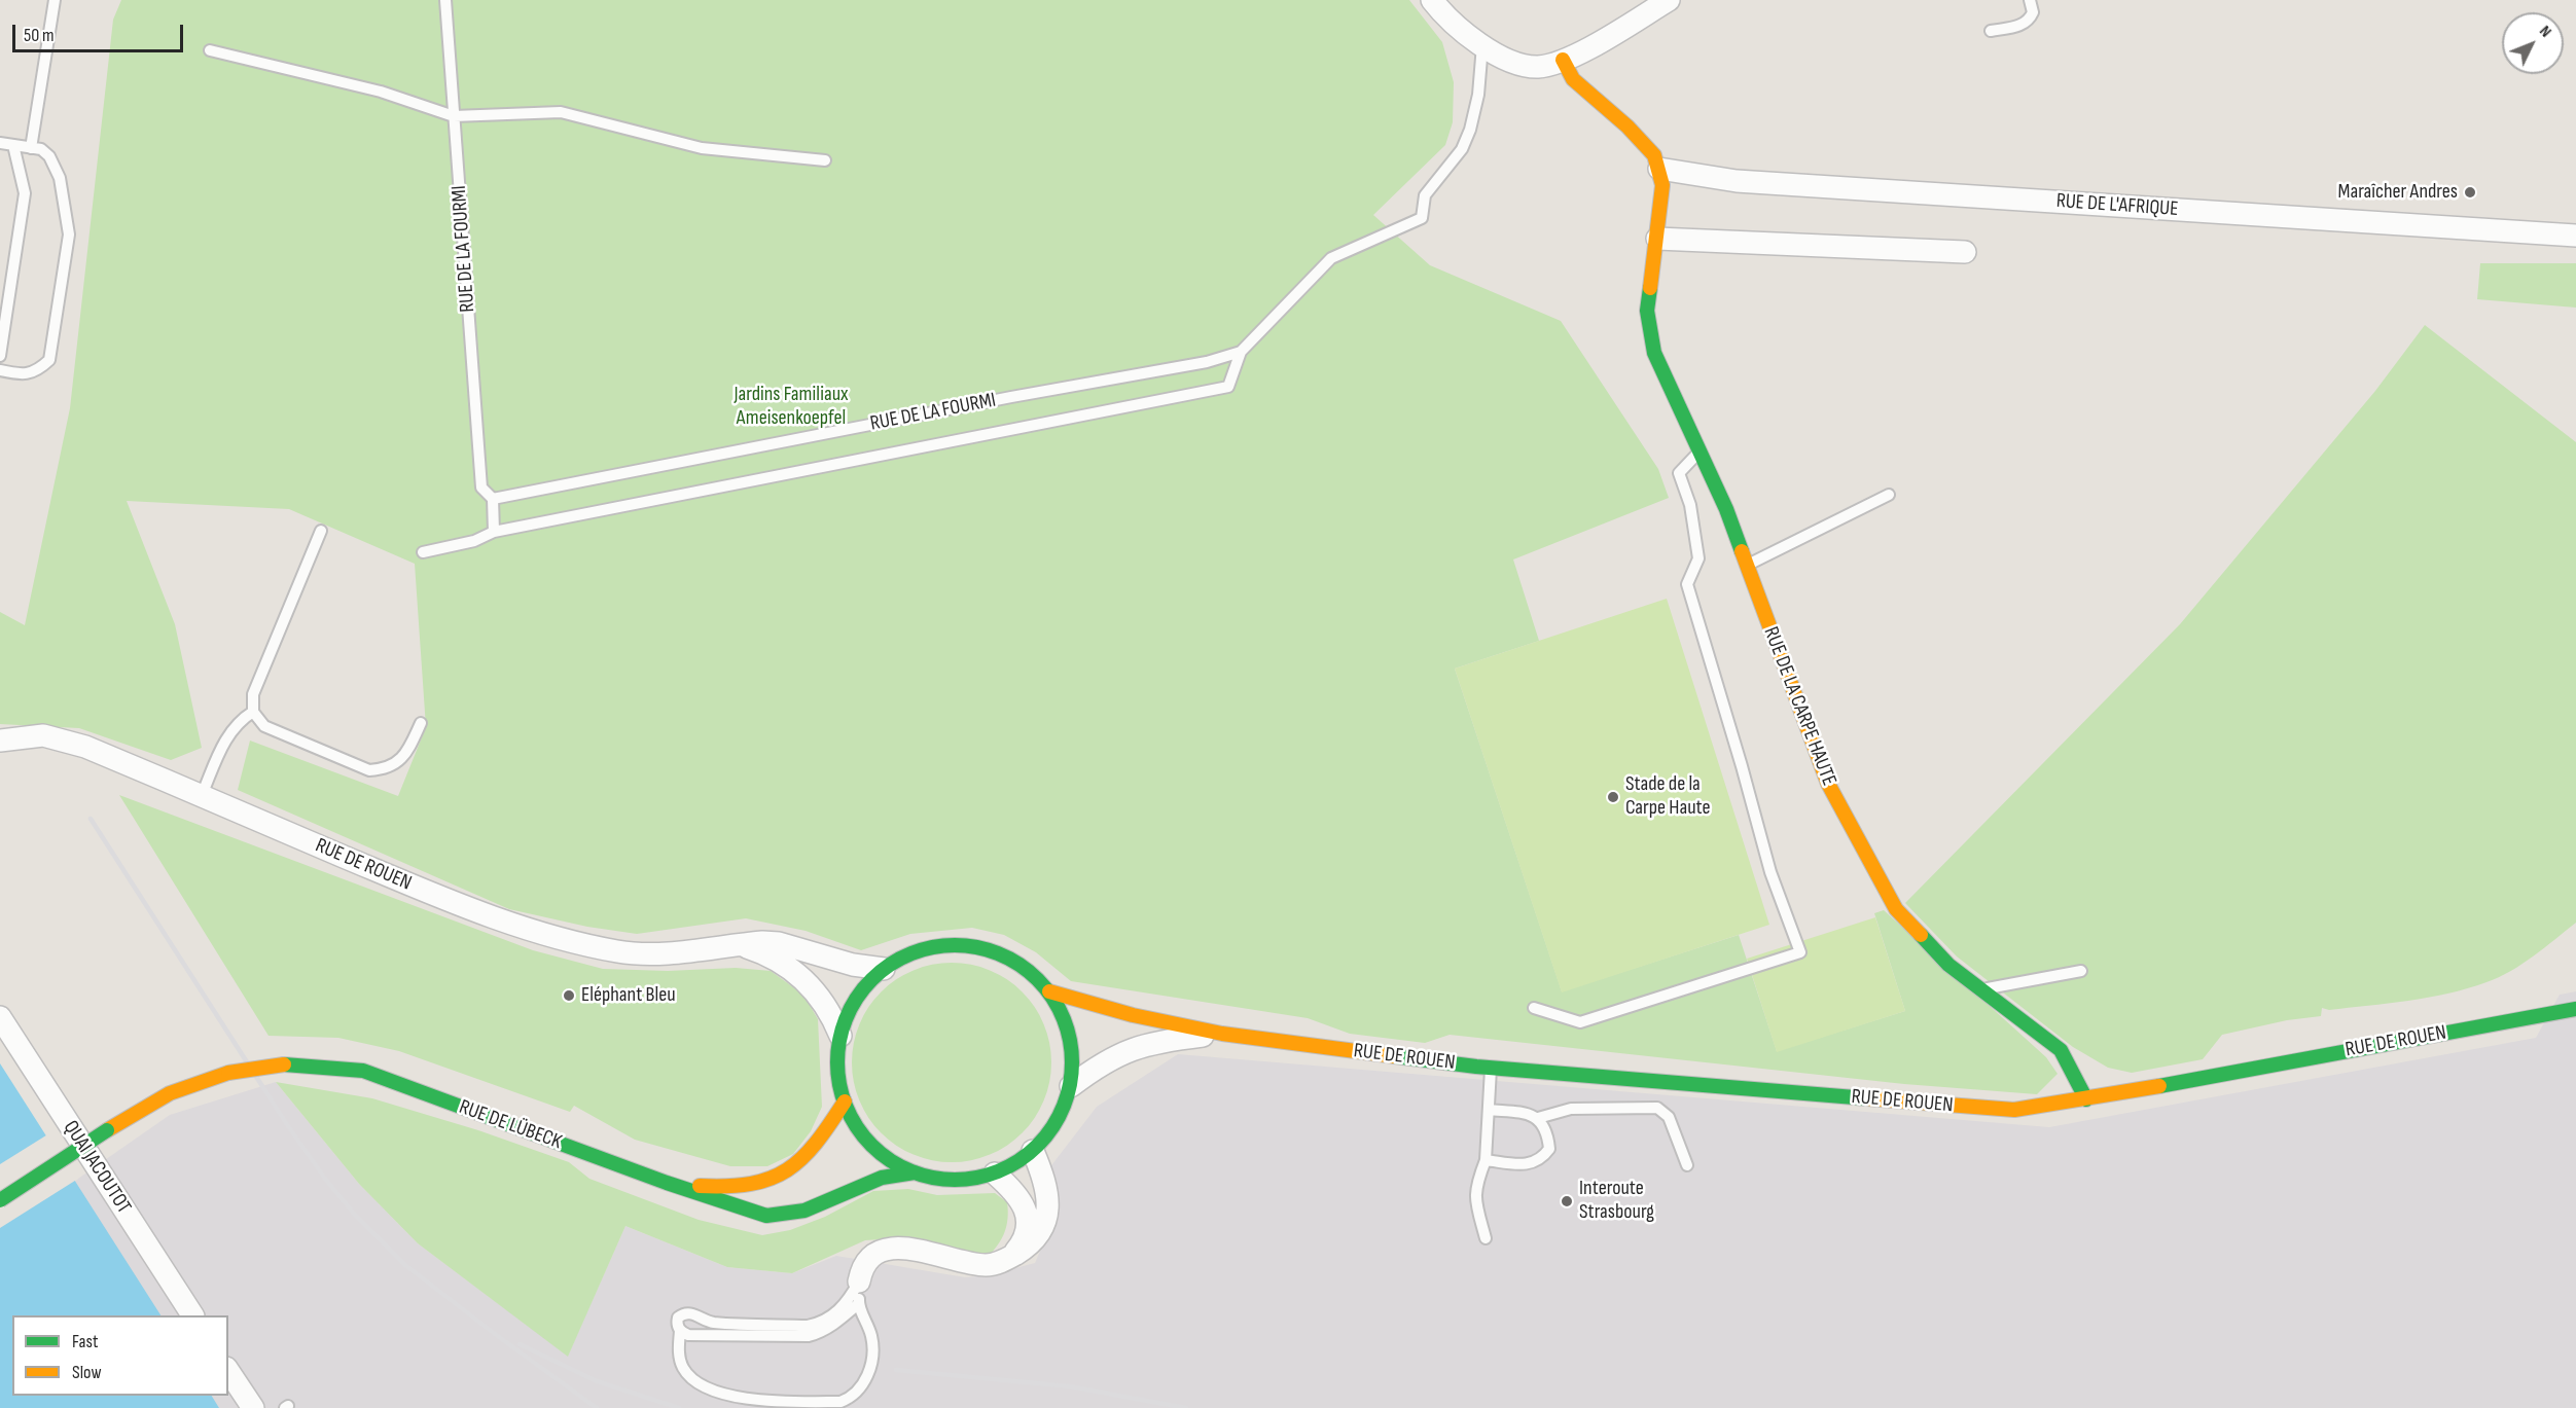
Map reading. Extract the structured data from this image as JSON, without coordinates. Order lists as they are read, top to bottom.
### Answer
{
  "streets": {
    "street": [
      "RUE DE L'AFRIQUE",
      "RUE DE LA CARPE HAUTE",
      "RUE DE ROUEN",
      "RUE DE LÜBECK",
      "QUAI JACOUTOT"
    ],
    "lane": ["RUE DE LA FOURMI"]
  },
  "crossings": [
    ["RUE DE L'AFRIQUE", "RUE DE LA CARPE HAUTE"],
    ["RUE DE LA CARPE HAUTE", "RUE DE ROUEN"]
  ],
  "parks": ["Jardins Familiaux Ameisenkoepfel"],
  "places": [
    "Maraîcher Andres",
    "Stade de la Carpe Haute",
    "Eléphant Bleu",
    "Interoute Strasbourg"
  ],
  "legend": ["Fast", "Slow"],
  "scale_bar": "50 m",
  "north": "top right"
}
